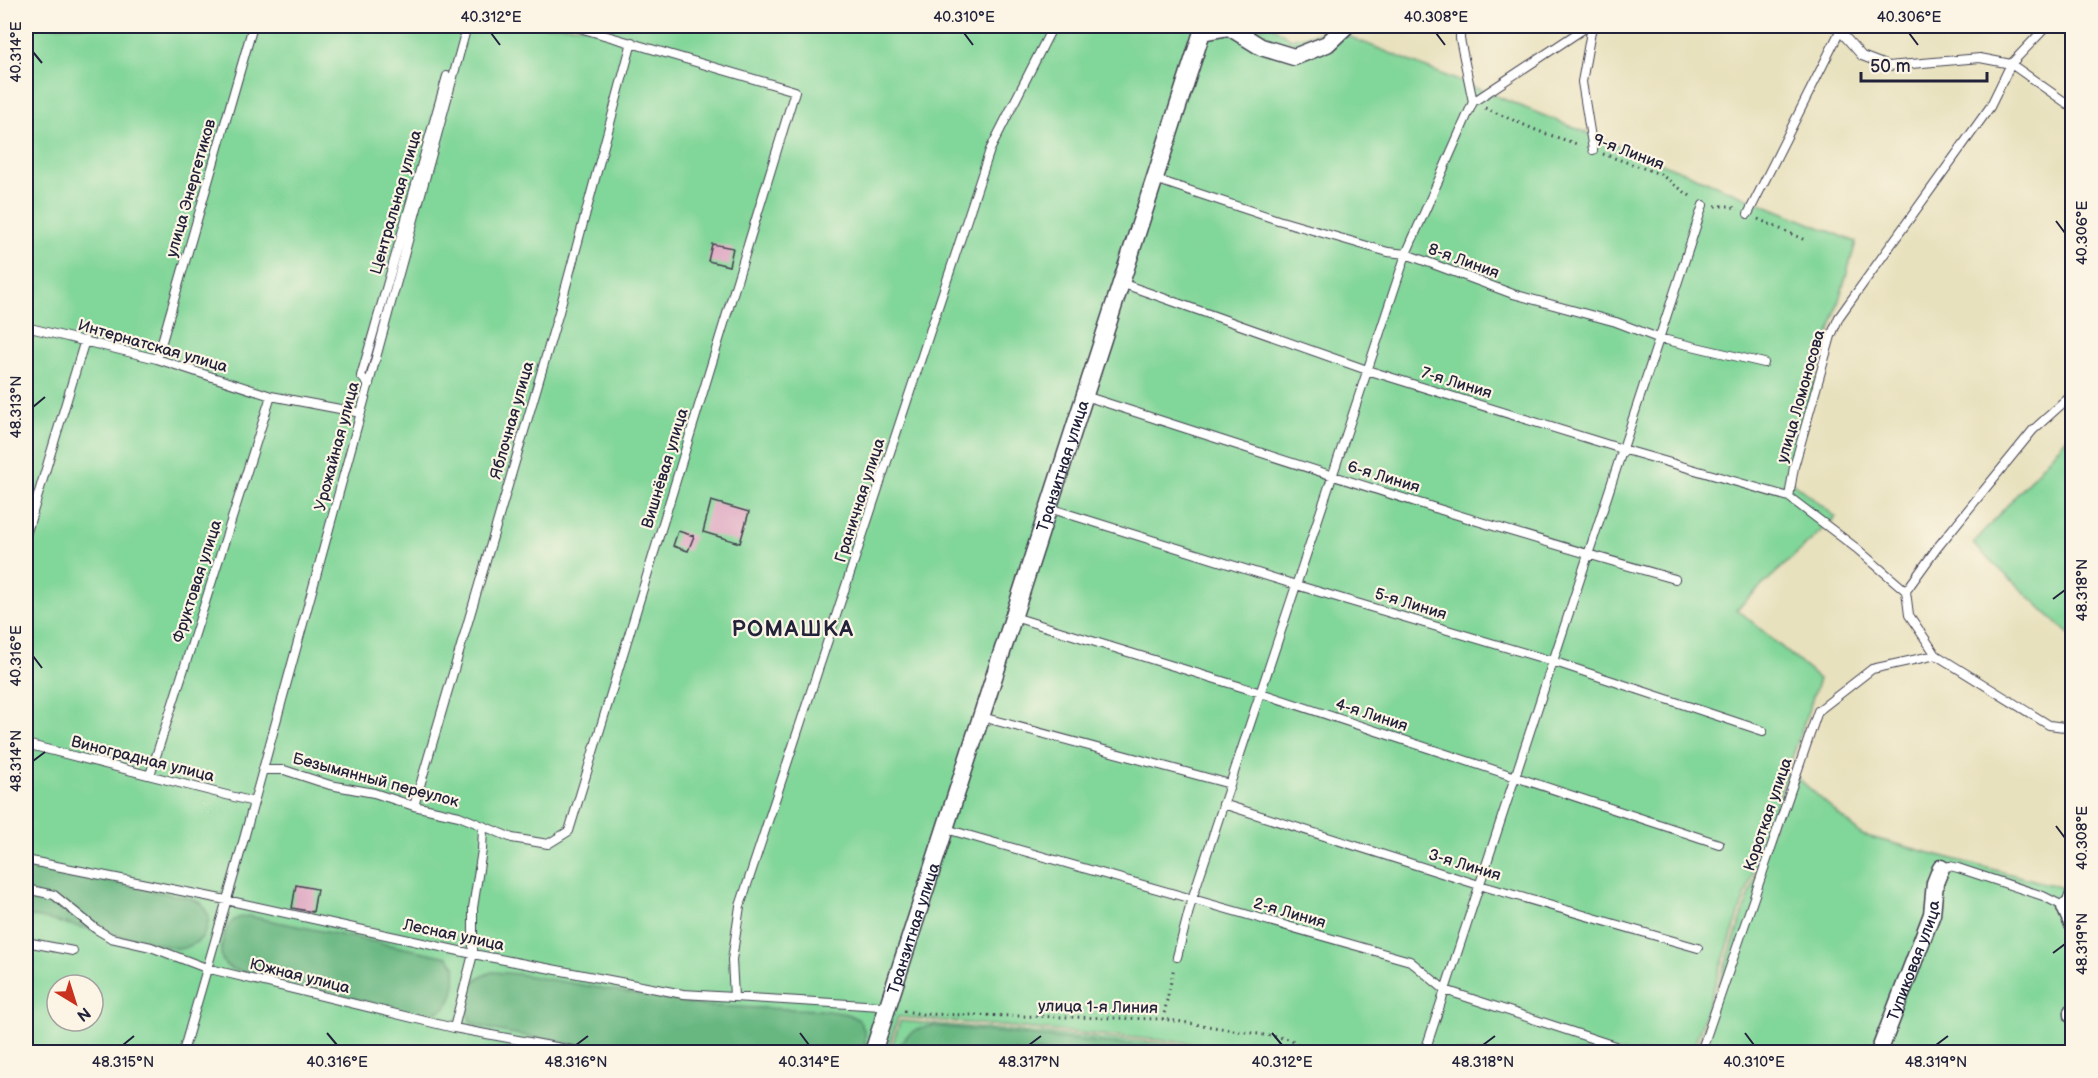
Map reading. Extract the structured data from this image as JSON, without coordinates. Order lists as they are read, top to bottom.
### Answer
{
  "streets": {
    "street": ["Транзитная улица", "Тупиковая улица"],
    "lane": [
      "улица Энергетиков",
      "Центральная улица",
      "8-я Линия",
      "Интернатская улица",
      "7-я Линия",
      "улица Ломоносова",
      "Яблочная улица",
      "Урожайная улица",
      "Вишнёвая улица",
      "6-я Линия",
      "Граничная улица",
      "Фруктовая улица",
      "5-я Линия",
      "4-я Линия",
      "Виноградная улица",
      "Безымянный переулок",
      "Короткая улица",
      "3-я Линия",
      "2-я Линия",
      "Лесная улица",
      "Южная улица"
    ],
    "path": ["9-я Линия", "улица 1-я Линия"]
  },
  "crossings": [
    ["улица Энергетиков", "Интернатская улица"],
    ["Центральная улица", "Урожайная улица"],
    ["8-я Линия", "Транзитная улица"],
    ["Интернатская улица", "Урожайная улица"],
    ["Интернатская улица", "Фруктовая улица"],
    ["7-я Линия", "улица Ломоносова"],
    ["7-я Линия", "Транзитная улица"],
    ["Яблочная улица", "Вишнёвая улица"],
    ["Яблочная улица", "Безымянный переулок"],
    ["Урожайная улица", "Виноградная улица"],
    ["Урожайная улица", "Безымянный переулок"],
    ["Урожайная улица", "Лесная улица"],
    ["Урожайная улица", "Южная улица"],
    ["Транзитная улица", "6-я Линия"],
    ["Транзитная улица", "5-я Линия"],
    ["Транзитная улица", "4-я Линия"],
    ["Транзитная улица", "2-я Линия"],
    ["Транзитная улица", "Лесная улица"],
    ["Транзитная улица", "улица 1-я Линия"],
    ["Вишнёвая улица", "Безымянный переулок"],
    ["Граничная улица", "Лесная улица"],
    ["Фруктовая улица", "Виноградная улица"],
    ["Лесная улица", "улица 1-я Линия"]
  ],
  "districts": ["РОМАШКА"],
  "scale_bar": "50 m",
  "north": "bottom right",
  "coordinates": [
    "40.312°E",
    "40.310°E",
    "40.308°E",
    "40.306°E",
    "40.314°E",
    "48.313°N",
    "48.318°N",
    "40.316°E",
    "48.314°N",
    "48.319°N",
    "48.315°N",
    "48.316°N",
    "48.317°N"
  ]
}
